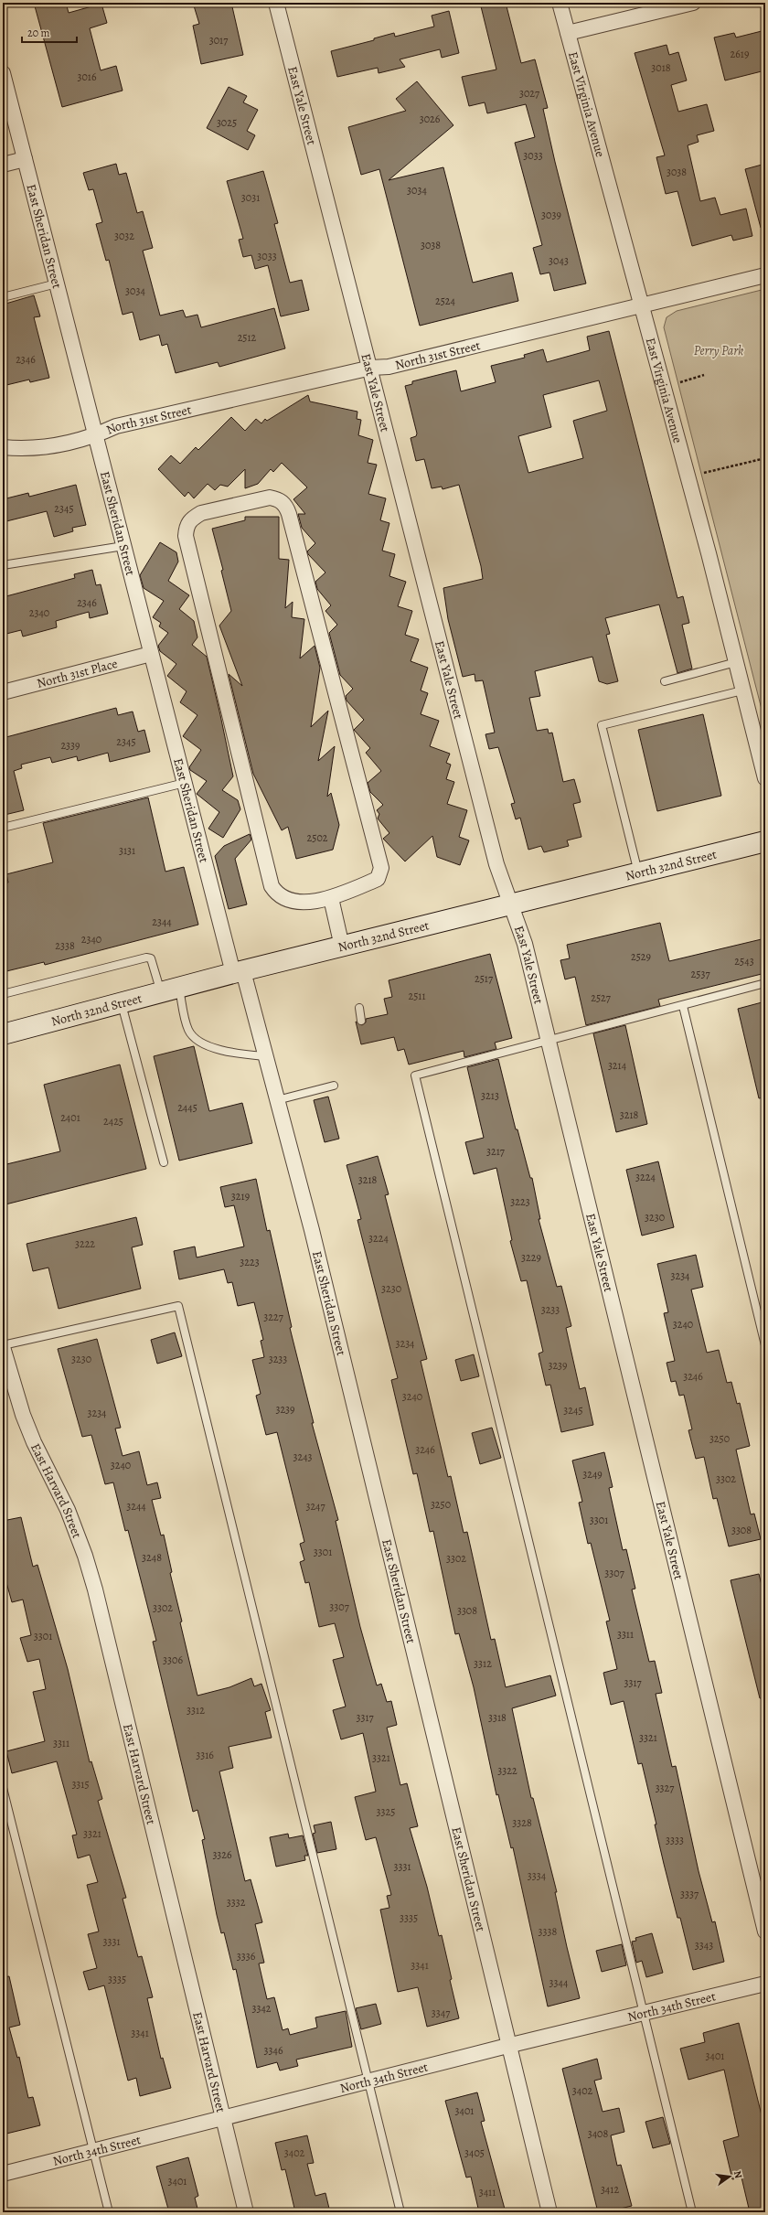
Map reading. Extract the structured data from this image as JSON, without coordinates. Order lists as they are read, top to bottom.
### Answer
{
  "streets": {
    "main road": ["North 32nd Street"],
    "street": [
      "East Virginia Avenue",
      "East Yale Street",
      "East Sheridan Street",
      "North 31st Street",
      "North 31st Place",
      "East Harvard Street",
      "North 34th Street"
    ]
  },
  "crossings": [
    ["East Virginia Avenue", "North 31st Street"],
    ["East Yale Street", "North 31st Street"],
    ["East Yale Street", "North 32nd Street"],
    ["East Sheridan Street", "North 31st Street"],
    ["East Sheridan Street", "North 31st Place"],
    ["East Sheridan Street", "North 32nd Street"],
    ["East Sheridan Street", "North 34th Street"],
    ["East Harvard Street", "North 34th Street"]
  ],
  "parks": ["Perry Park"],
  "house_numbers": [
    "3017",
    "2619",
    "3018",
    "3016",
    "3027",
    "3026",
    "3025",
    "3033",
    "3038",
    "3034",
    "3031",
    "3039",
    "3032",
    "3038",
    "3033",
    "3043",
    "3034",
    "2524",
    "2512",
    "2346",
    "2345",
    "2346",
    "2340",
    "2345",
    "2339",
    "2502",
    "3131",
    "2344",
    "2340",
    "2338",
    "2529",
    "2543",
    "2537",
    "2517",
    "2511",
    "2527",
    "3214",
    "3213",
    "2445",
    "3218",
    "2401",
    "2425",
    "3217",
    "3224",
    "3218",
    "3219",
    "3223",
    "3230",
    "3224",
    "3222",
    "3229",
    "3223",
    "3234",
    "3230",
    "3233",
    "3227",
    "3240",
    "3234",
    "3230",
    "3233",
    "3239",
    "3246",
    "3240",
    "3239",
    "3245",
    "3234",
    "3250",
    "3246",
    "3243",
    "3240",
    "3249",
    "3302",
    "3250",
    "3244",
    "3247",
    "3301",
    "3308",
    "3301",
    "3248",
    "3302",
    "3307",
    "3307",
    "3302",
    "3308",
    "3311",
    "3301",
    "3306",
    "3312",
    "3317",
    "3312",
    "3317",
    "3318",
    "3321",
    "3311",
    "3316",
    "3321",
    "3322",
    "3315",
    "3327",
    "3325",
    "3328",
    "3321",
    "3333",
    "3326",
    "3331",
    "3334",
    "3337",
    "3332",
    "3335",
    "3338",
    "3331",
    "3343",
    "3336",
    "3341",
    "3335",
    "3344",
    "3342",
    "3347",
    "3341",
    "3346",
    "3401",
    "3402",
    "3401",
    "3408",
    "3402",
    "3405",
    "3401",
    "3412",
    "3411"
  ],
  "scale_bar": "20 m",
  "north": "right"
}
